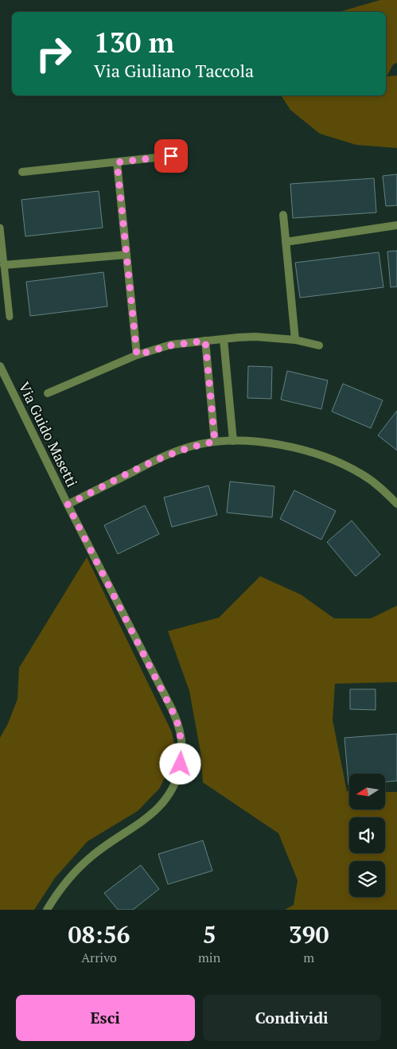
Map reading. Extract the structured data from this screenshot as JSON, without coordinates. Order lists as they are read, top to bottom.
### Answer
{
  "streets": {
    "street": ["Via Guido Masetti"]
  },
  "north": "left",
  "page": {
    "turn": ["130 m", "Via Giuliano Taccola"],
    "eta": [
      "08:56",
      "Arrivo",
      "5",
      "min",
      "390",
      "m"
    ],
    "buttons": ["Esci", "Condividi"]
  }
}
